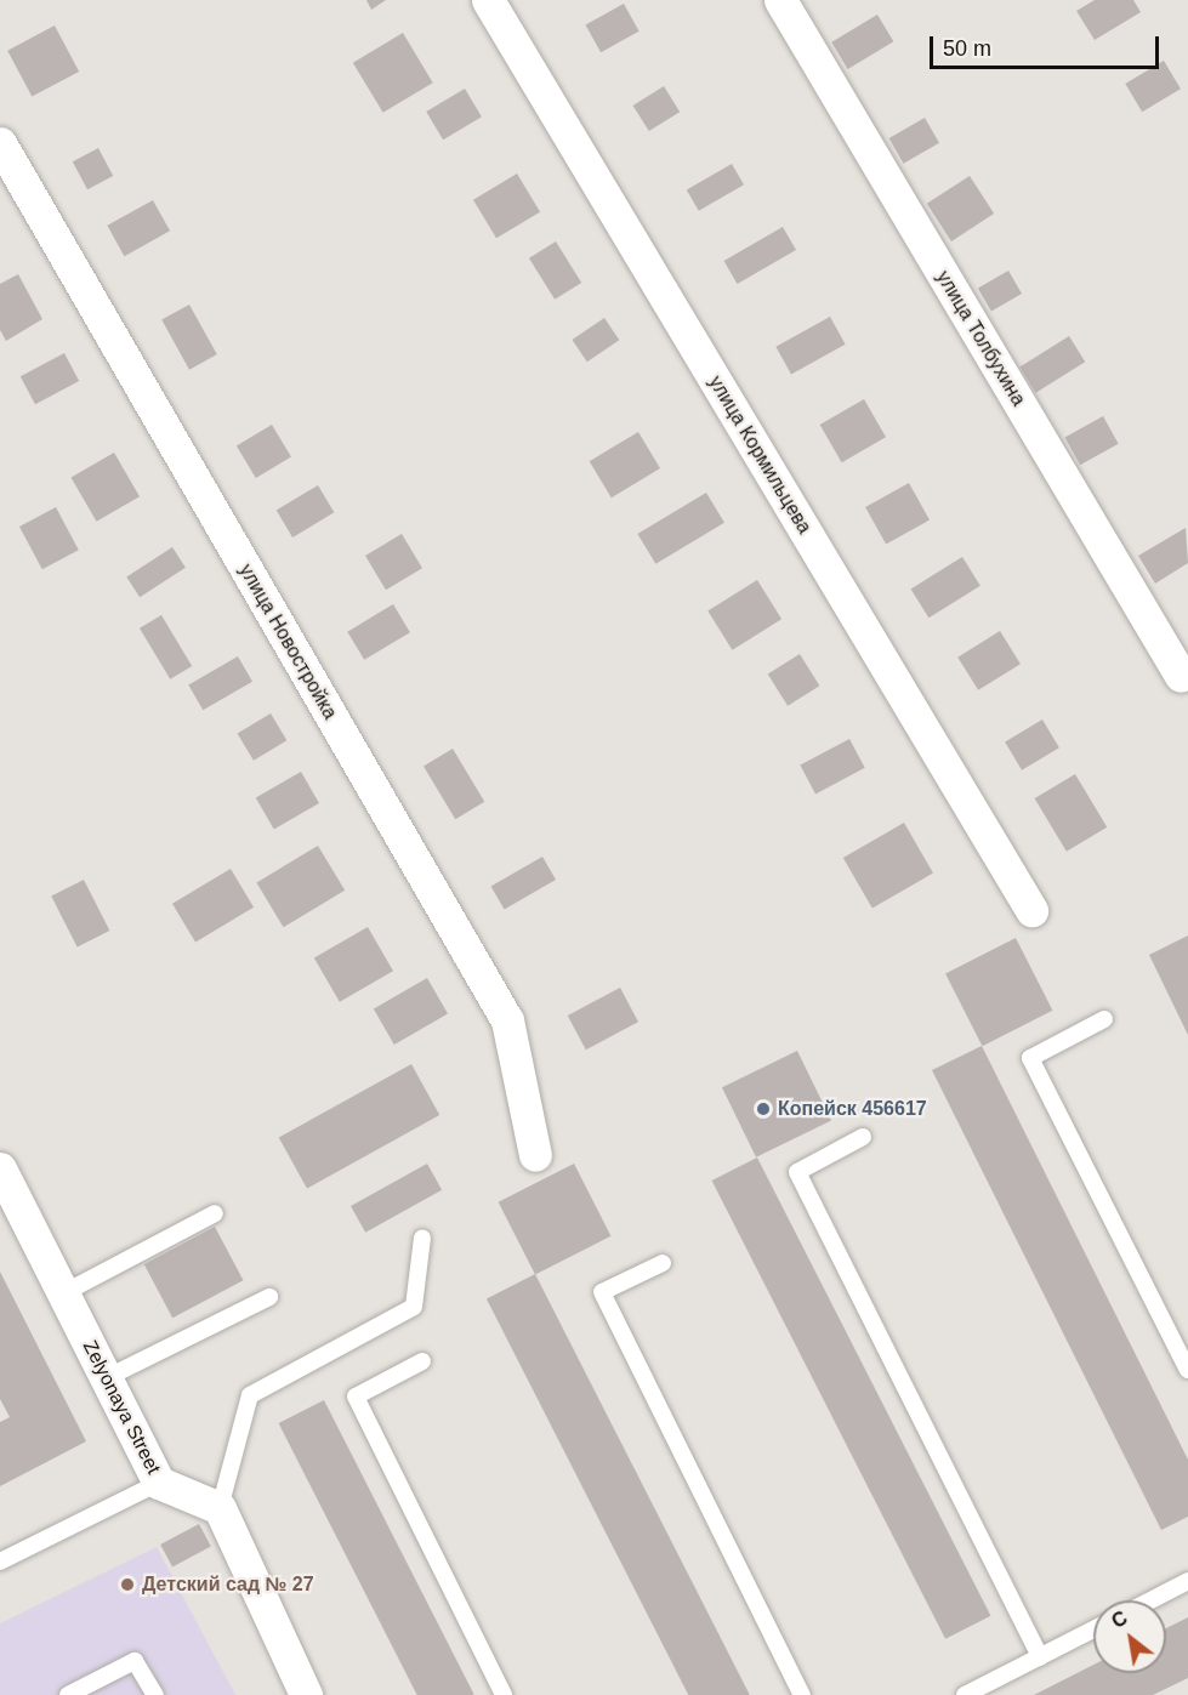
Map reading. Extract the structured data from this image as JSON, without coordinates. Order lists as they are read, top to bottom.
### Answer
{
  "streets": {
    "street": [
      "улица Толбухина",
      "улица Кормильцева",
      "улица Новостройка",
      "Zelyonaya Street"
    ]
  },
  "places": ["Копейск 456617", "Детский сад № 27"],
  "scale_bar": "50 m",
  "north": "top left"
}
